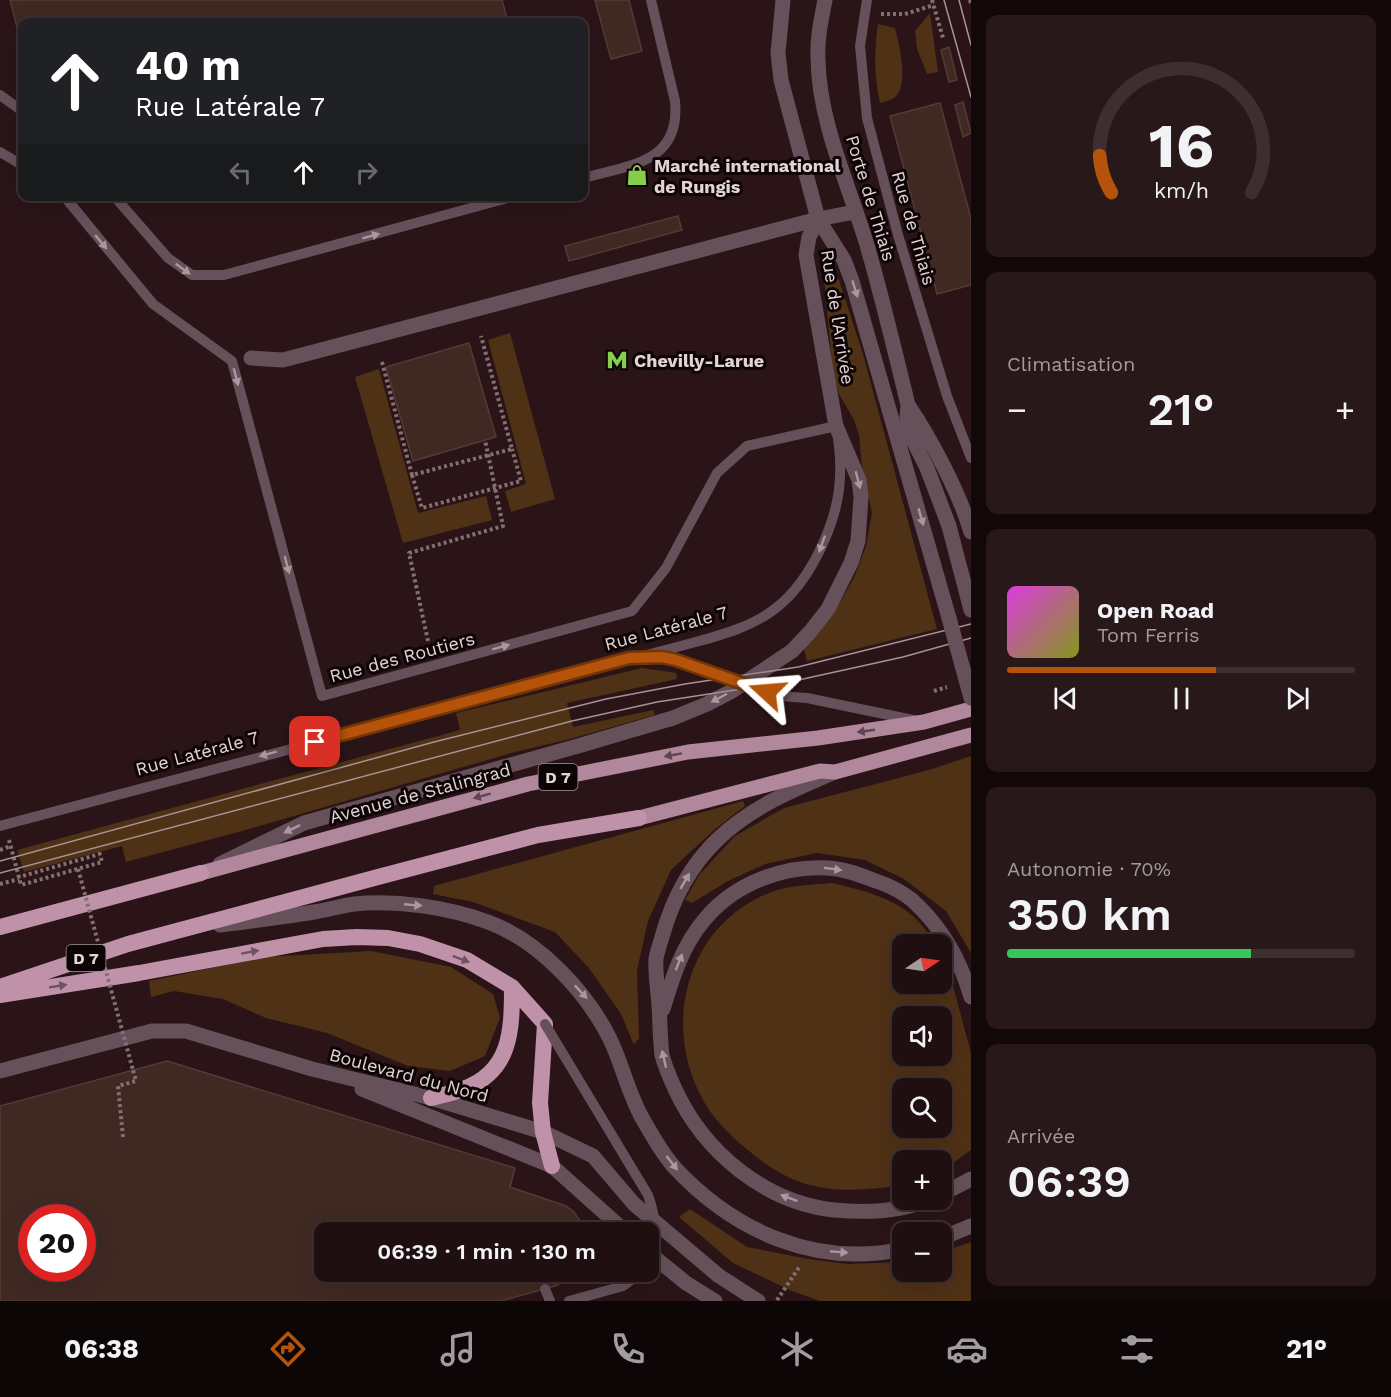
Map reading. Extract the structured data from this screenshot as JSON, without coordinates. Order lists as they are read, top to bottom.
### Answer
{
  "streets": {
    "highway": ["D 7"],
    "main road": ["Avenue de Stalingrad"],
    "street": ["Porte de Thiais", "Rue de l'Arrivée", "Boulevard du Nord"],
    "lane": ["Rue de Thiais", "Rue Latérale 7", "Rue des Routiers"]
  },
  "crossings": [
    ["Rue de l'Arrivée", "Rue Latérale 7"],
    ["Rue de l'Arrivée", "Rue des Routiers"],
    ["Rue Latérale 7", "Rue des Routiers"],
    ["D 7", "Avenue de Stalingrad"]
  ],
  "one_way": ["Rue Latérale 7"],
  "places": {
    "shop": ["Marché international de Rungis"],
    "metro station": ["Chevilly-Larue"]
  },
  "north": "right",
  "page": {
    "turn": ["40 m", "Rue Latérale 7"],
    "tile": [
      "Climatisation",
      ["Autonomie · 70%", "350 km"],
      ["Arrivée", "06:39"]
    ],
    "heat": ["−", "21°", "+"],
    "song": ["Open Road", "Tom Ferris"],
    "map_buttons": ["+", "−"],
    "limit": "20",
    "trip": "06:39 · 1 min · 130 m",
    "tabs": ["06:38", "21°"],
    "gauge": ["16", "km/h"]
  }
}
